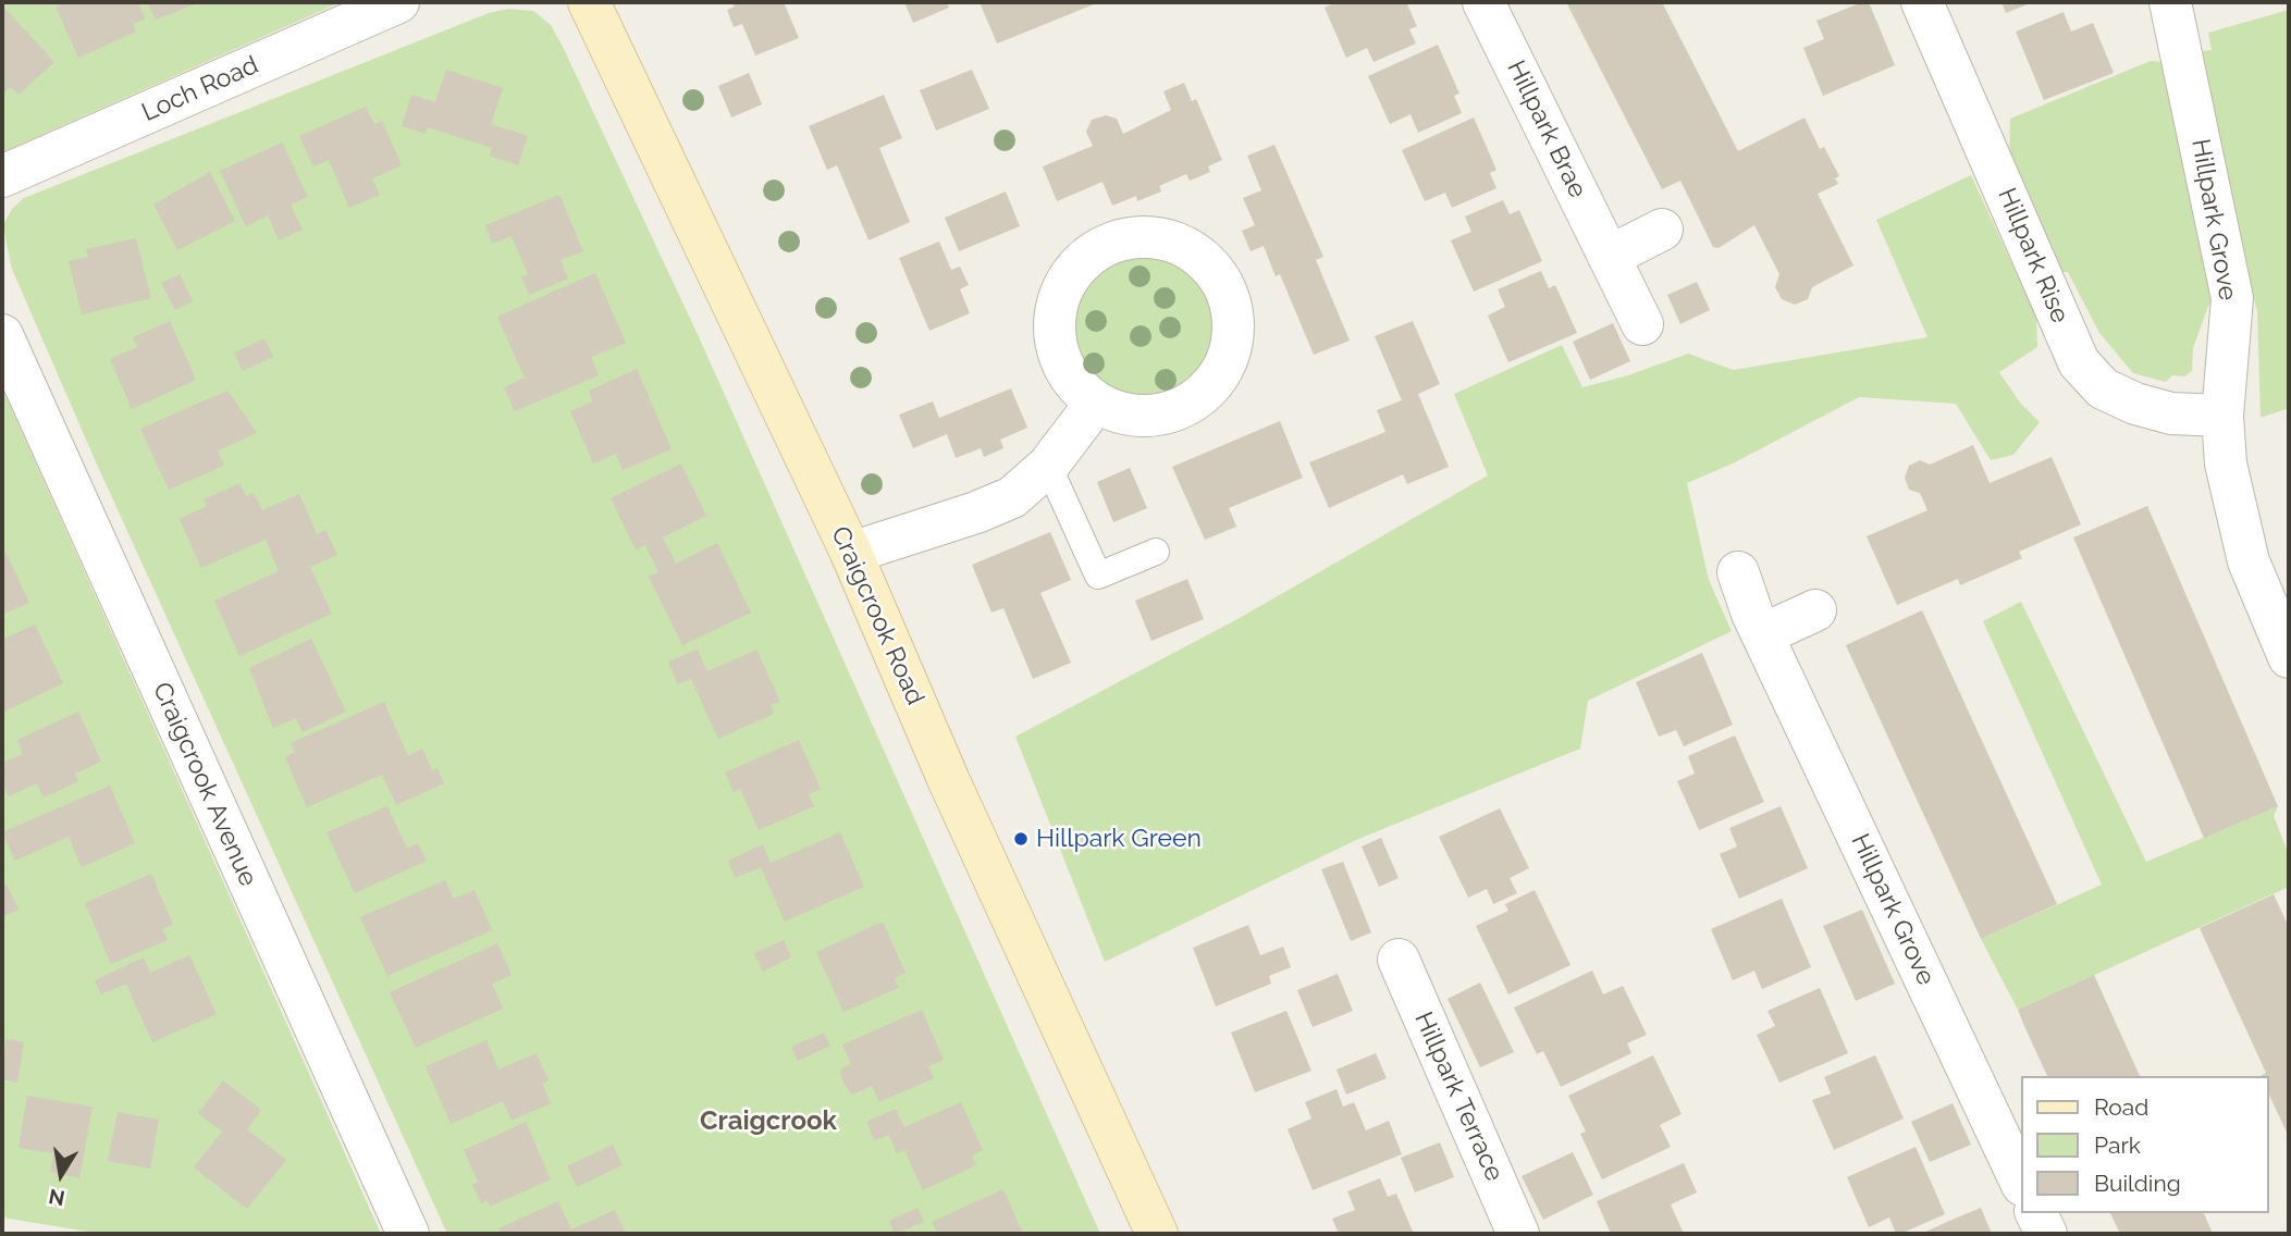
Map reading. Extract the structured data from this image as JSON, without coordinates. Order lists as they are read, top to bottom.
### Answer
{
  "streets": {
    "street": [
      "Loch Road",
      "Hillpark Brae",
      "Hillpark Grove",
      "Hillpark Rise",
      "Craigcrook Road",
      "Craigcrook Avenue",
      "Hillpark Terrace"
    ]
  },
  "crossings": [
    ["Hillpark Grove", "Hillpark Rise"]
  ],
  "districts": ["Craigcrook"],
  "places": ["Hillpark Green"],
  "legend": ["Road", "Park", "Building"],
  "north": "bottom"
}
